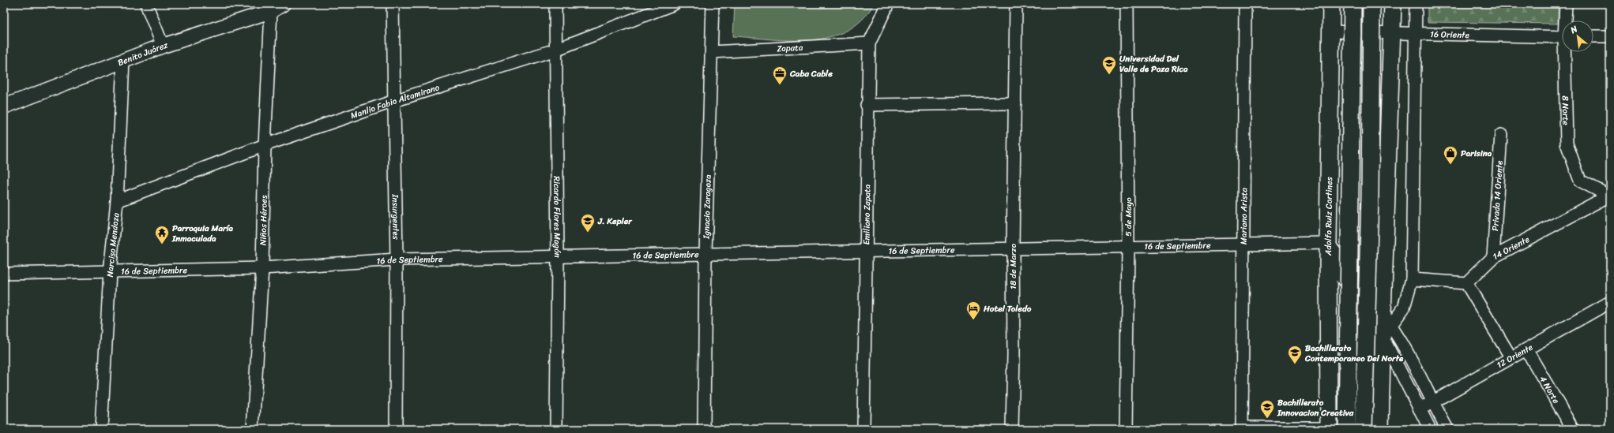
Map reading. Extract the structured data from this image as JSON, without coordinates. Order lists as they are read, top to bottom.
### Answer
{
  "streets": {
    "main road": ["Adolfo Ruiz Cortines"],
    "street": [
      "16 Oriente",
      "Zapata",
      "Benito Juárez",
      "Manlio Fabio Altamirano",
      "8 Norte",
      "Privada 14 Oriente",
      "Ignacio Zaragoza",
      "Emiliano Zapata",
      "Insurgentes",
      "Ricardo Flores Magón",
      "Mariano Arista",
      "5 de Mayo",
      "Niños Héroes",
      "Narciso Mendoza",
      "16 de Septiembre",
      "14 Oriente",
      "18 de Marzo",
      "12 Oriente",
      "4 Norte"
    ]
  },
  "crossings": [
    ["16 Oriente", "Adolfo Ruiz Cortines"],
    ["Zapata", "Ignacio Zaragoza"],
    ["Zapata", "Emiliano Zapata"],
    ["Benito Juárez", "Niños Héroes"],
    ["Benito Juárez", "Narciso Mendoza"],
    ["Manlio Fabio Altamirano", "Insurgentes"],
    ["Manlio Fabio Altamirano", "Ricardo Flores Magón"],
    ["Manlio Fabio Altamirano", "Niños Héroes"],
    ["Manlio Fabio Altamirano", "Narciso Mendoza"],
    ["8 Norte", "14 Oriente"],
    ["Privada 14 Oriente", "14 Oriente"],
    ["Ignacio Zaragoza", "16 de Septiembre"],
    ["Emiliano Zapata", "16 de Septiembre"],
    ["Insurgentes", "16 de Septiembre"],
    ["Ricardo Flores Magón", "16 de Septiembre"],
    ["Mariano Arista", "Adolfo Ruiz Cortines"],
    ["Mariano Arista", "16 de Septiembre"],
    ["Adolfo Ruiz Cortines", "16 de Septiembre"],
    ["5 de Mayo", "16 de Septiembre"],
    ["Niños Héroes", "16 de Septiembre"],
    ["Narciso Mendoza", "16 de Septiembre"],
    ["16 de Septiembre", "18 de Marzo"],
    ["12 Oriente", "4 Norte"]
  ],
  "places": {
    "school or university": [
      "Universidad Del Valle de Poza Rica",
      "J. Kepler",
      "Bachillerato Contemporaneo Del Norte",
      "Bachillerato Innovacion Creativa"
    ],
    "office": ["Caba Cable"],
    "shop": ["Parisina"],
    "temple": ["Parroquia María Inmaculada"],
    "hotel": ["Hotel Toledo"]
  },
  "north": "top left"
}
